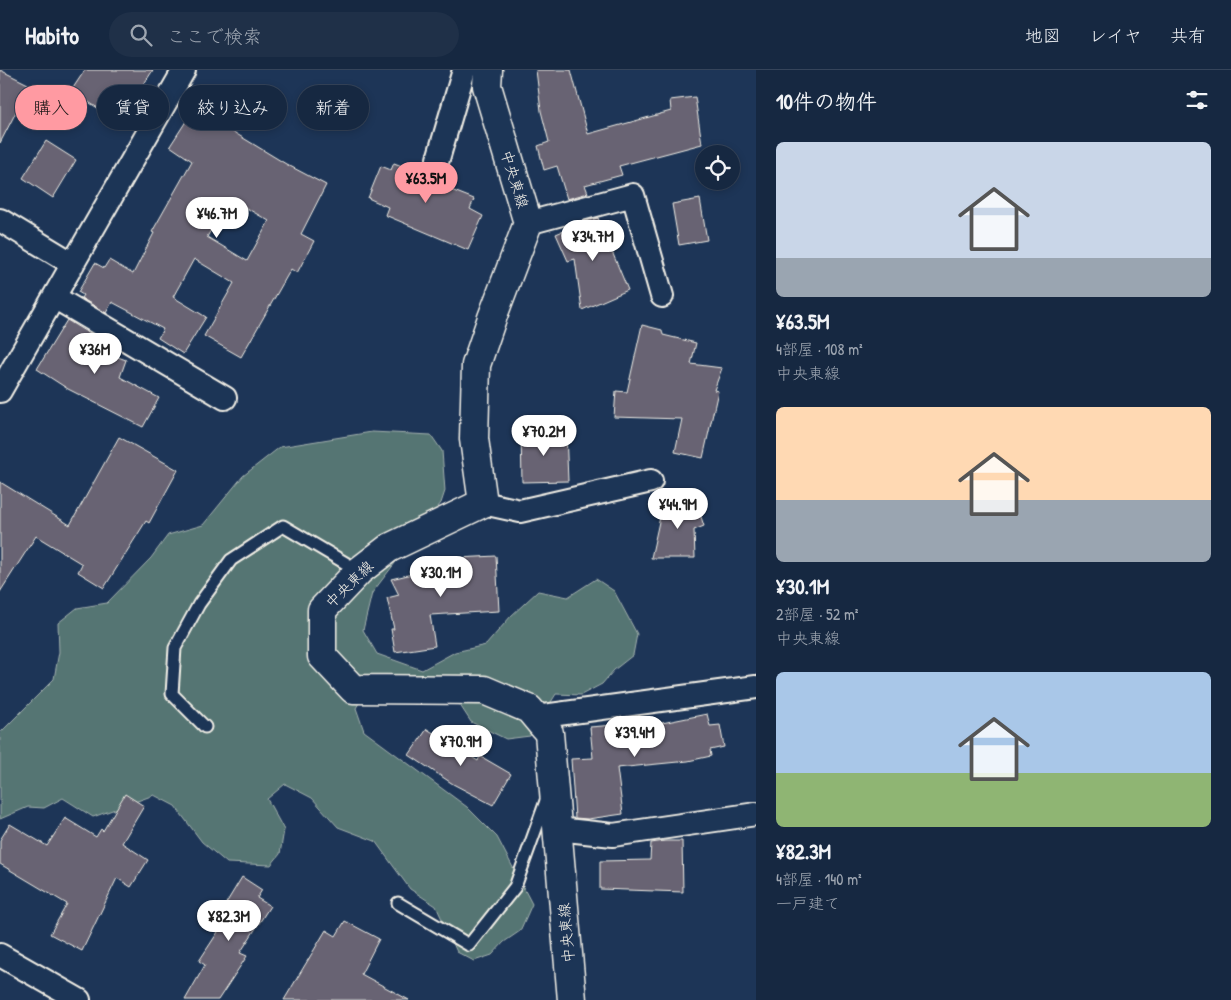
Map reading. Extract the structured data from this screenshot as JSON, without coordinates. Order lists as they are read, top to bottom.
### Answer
{
  "streets": {
    "main road": ["中央東線"]
  },
  "page": {
    "header": "Habito",
    "search": "ここで検索",
    "nav": ["地図", "レイヤ", "共有"],
    "heading": "10件の物件",
    "chip": [
      "購入",
      "賃貸",
      "絞り込み",
      "新着"
    ],
    "list": [
      {
        "name": "¥63.5M",
        "note": "4部屋 · 108 m² · 中央東線"
      },
      {
        "name": "¥30.1M",
        "note": "2部屋 · 52 m² · 中央東線"
      },
      {
        "name": "¥82.3M",
        "note": "4部屋 · 140 m² · 一戸建て"
      }
    ],
    "price": [
      "¥63.5M",
      "¥46.7M",
      "¥34.7M",
      "¥36M",
      "¥70.2M",
      "¥44.9M",
      "¥30.1M",
      "¥39.4M",
      "¥70.9M",
      "¥82.3M"
    ]
  }
}
